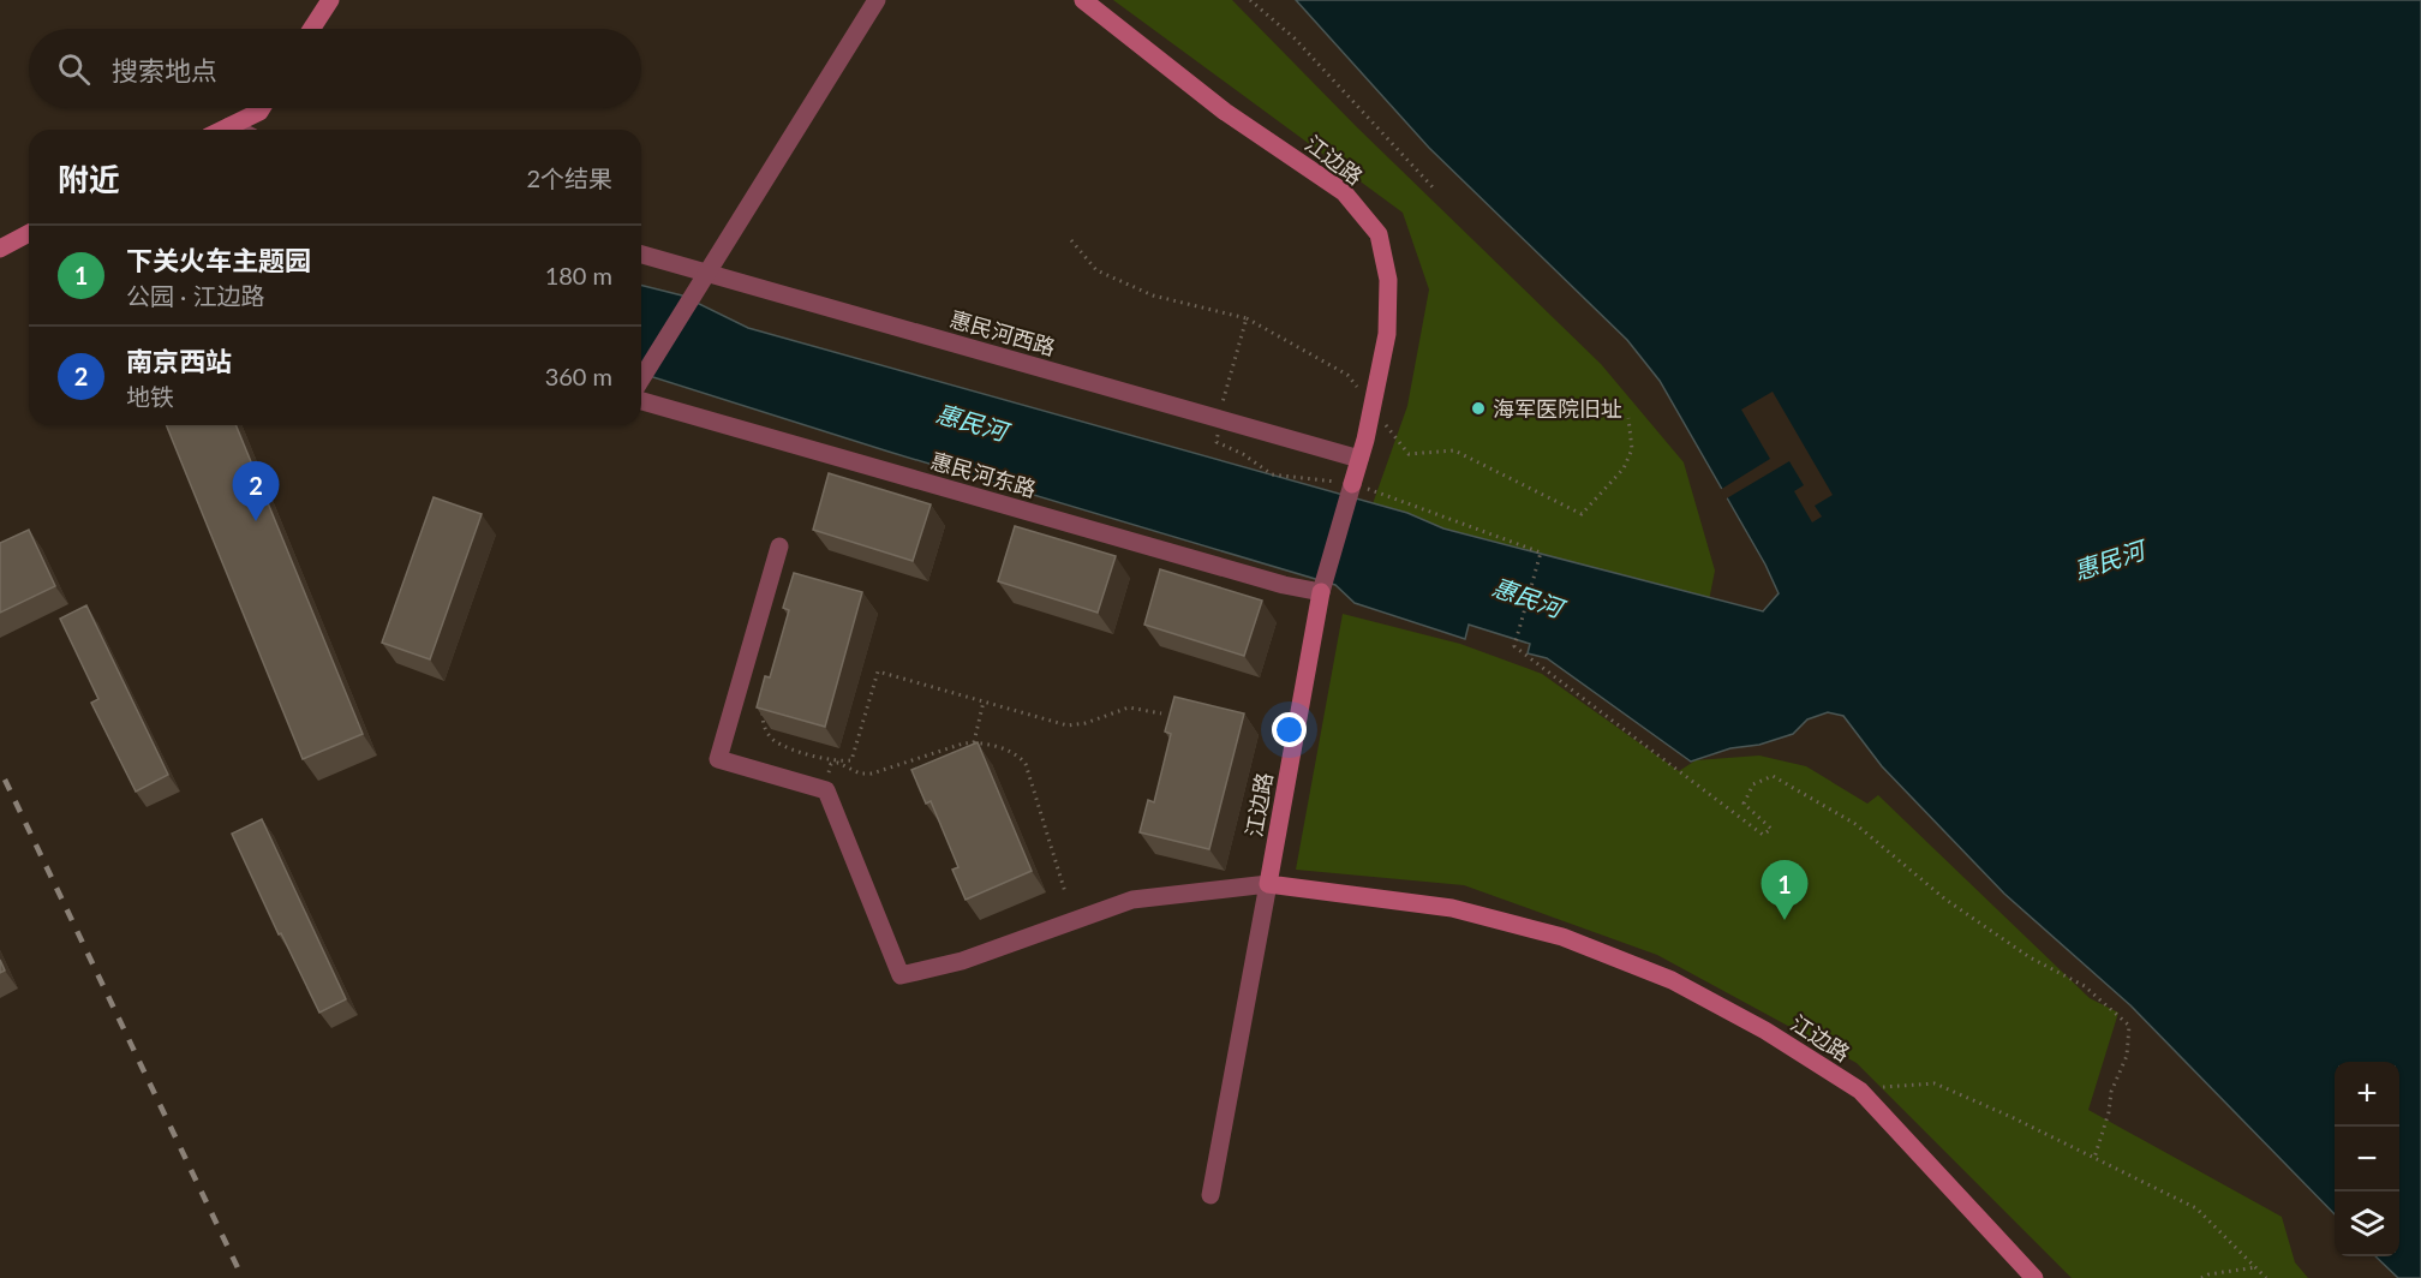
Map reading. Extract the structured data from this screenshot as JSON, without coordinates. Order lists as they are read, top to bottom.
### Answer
{
  "streets": {
    "street": ["江边路", "惠民河西路", "惠民河东路"]
  },
  "crossings": [
    ["江边路", "惠民河东路"]
  ],
  "water": ["惠民河"],
  "places": ["海军医院旧址"],
  "page": {
    "search": "搜索地点",
    "heading": ["附近", "2个结果"],
    "list": [
      {
        "mark": "1",
        "name": "下关火车主题园",
        "note": "公园 · 江边路",
        "value": "180 m"
      },
      {
        "mark": "2",
        "name": "南京西站",
        "note": "地铁",
        "value": "360 m"
      }
    ],
    "pins": ["2", "1"],
    "map_buttons": ["+", "−"]
  }
}
